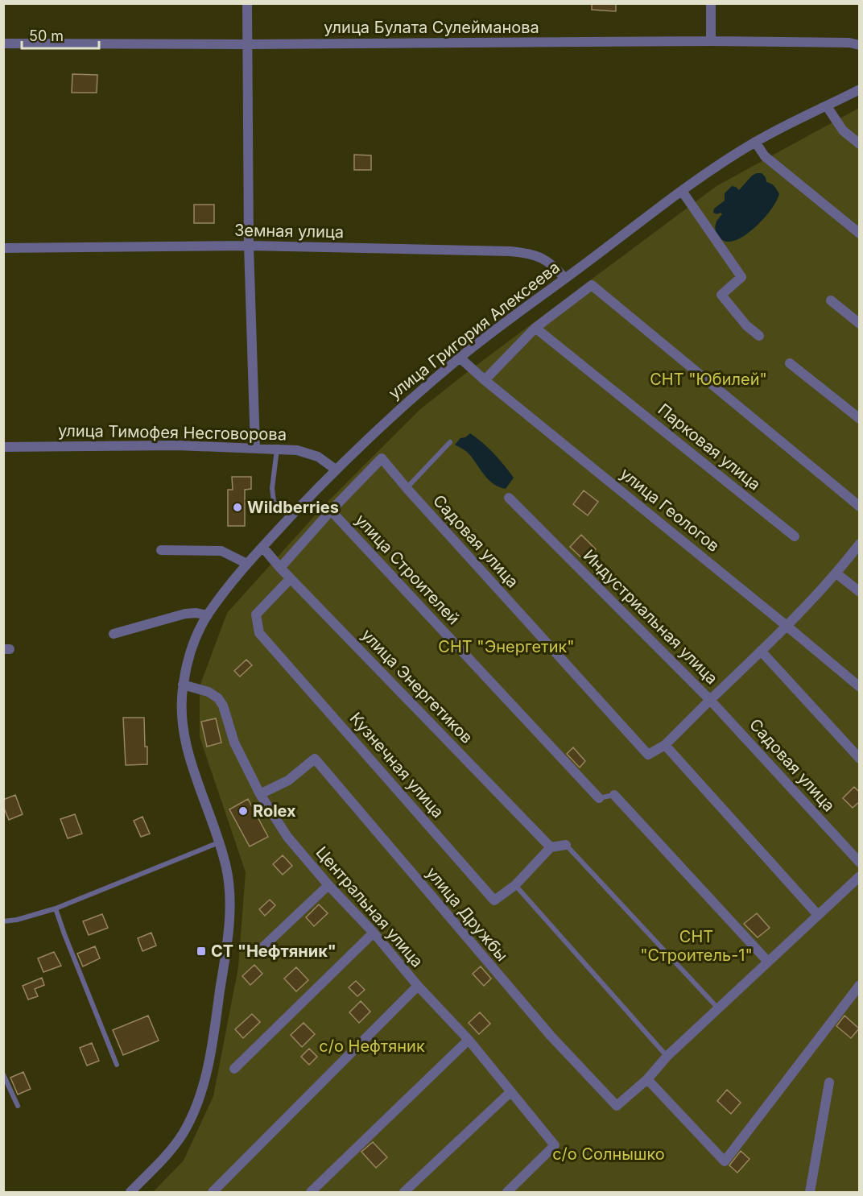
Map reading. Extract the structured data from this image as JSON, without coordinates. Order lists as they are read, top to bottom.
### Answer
{
  "streets": {
    "street": [
      "улица Булата Сулейманова",
      "Земная улица",
      "улица Григория Алексеева",
      "улица Тимофея Несговорова",
      "Парковая улица",
      "улица Геологов",
      "Садовая улица",
      "улица Строителей",
      "Индустриальная улица",
      "улица Энергетиков",
      "Кузнечная улица",
      "Центральная улица",
      "улица Дружбы"
    ]
  },
  "crossings": [
    ["Земная улица", "улица Григория Алексеева"],
    ["улица Григория Алексеева", "улица Тимофея Несговорова"],
    ["улица Григория Алексеева", "улица Геологов"],
    ["улица Григория Алексеева", "улица Энергетиков"],
    ["улица Григория Алексеева", "Центральная улица"],
    ["Садовая улица", "улица Строителей"],
    ["Садовая улица", "Индустриальная улица"],
    ["Садовая улица", "улица Энергетиков"],
    ["улица Энергетиков", "Кузнечная улица"],
    ["Центральная улица", "улица Дружбы"]
  ],
  "parks": [
    "СНТ \"Юбилей\"",
    "СНТ \"Энергетик\"",
    "СНТ \"Строитель-1\"",
    "с/о Нефтяник",
    "с/о Солнышко"
  ],
  "places": {
    "other": ["Wildberries", "Rolex"],
    "transit": ["СТ \"Нефтяник\""]
  },
  "scale_bar": "50 m"
}
